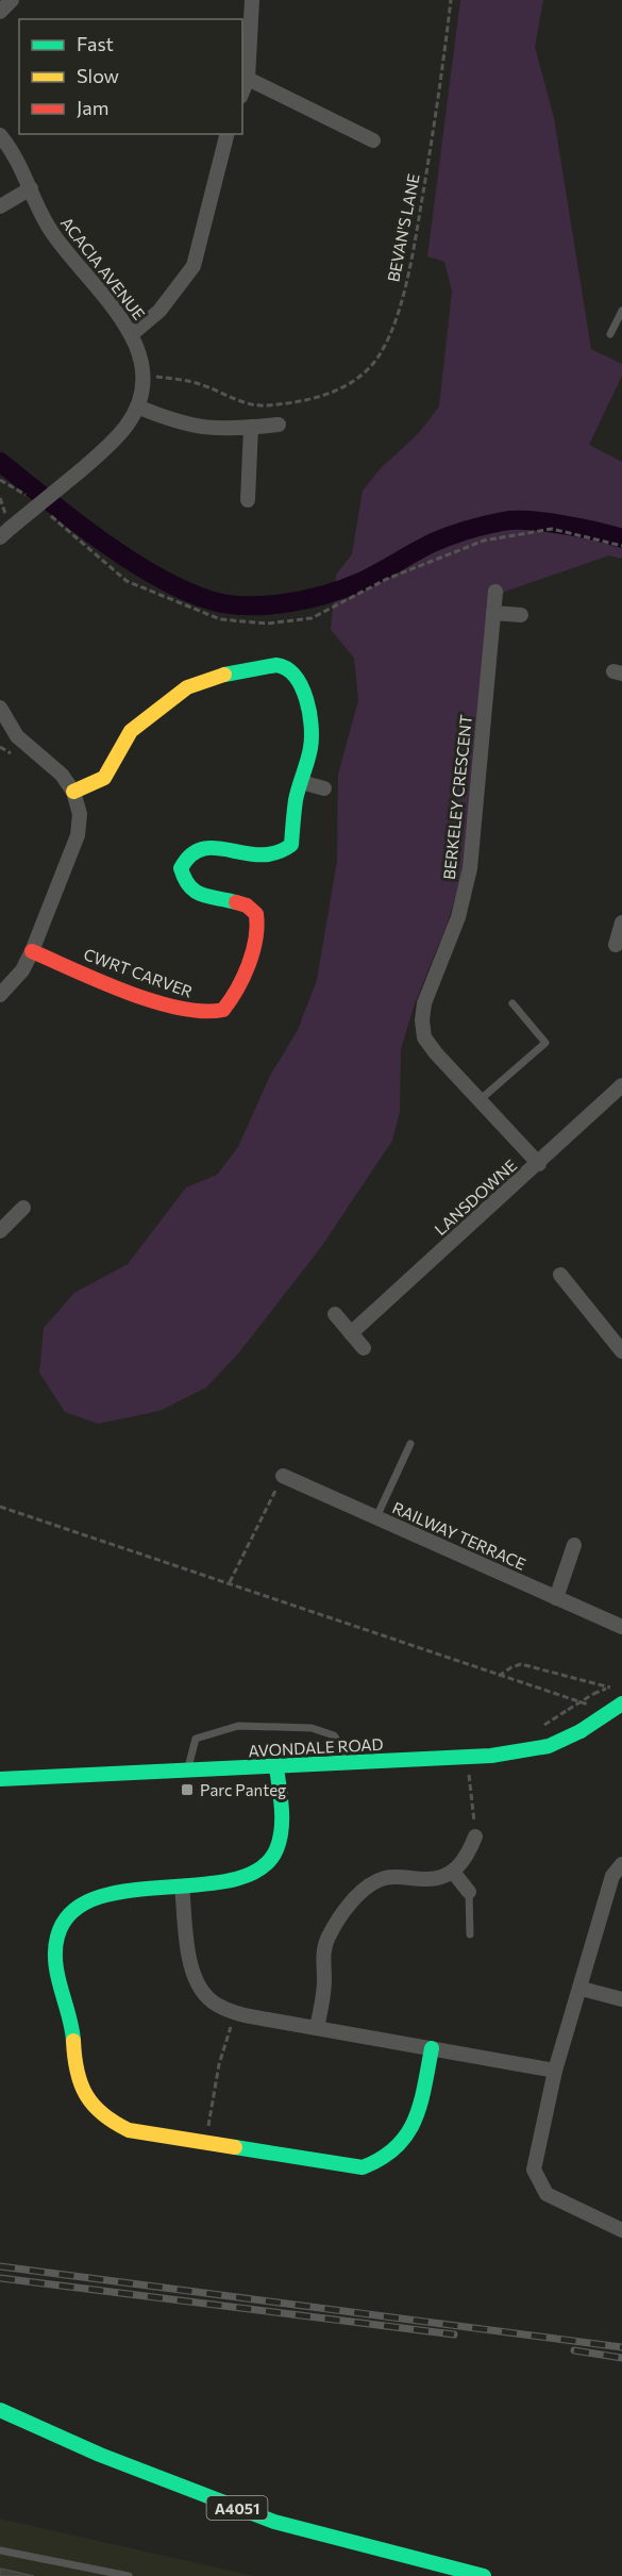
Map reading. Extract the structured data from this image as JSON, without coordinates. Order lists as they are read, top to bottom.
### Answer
{
  "streets": {
    "street": [
      "ACACIA AVENUE",
      "BERKELEY CRESCENT",
      "CWRT CARVER",
      "LANSDOWNE",
      "RAILWAY TERRACE",
      "AVONDALE ROAD",
      "A4051"
    ],
    "path": ["BEVAN'S LANE"]
  },
  "crossings": [
    ["BEVAN'S LANE", "ACACIA AVENUE"],
    ["BERKELEY CRESCENT", "LANSDOWNE"]
  ],
  "places": {
    "transit": ["Parc Panteg"]
  },
  "legend": ["Fast", "Slow", "Jam"]
}
